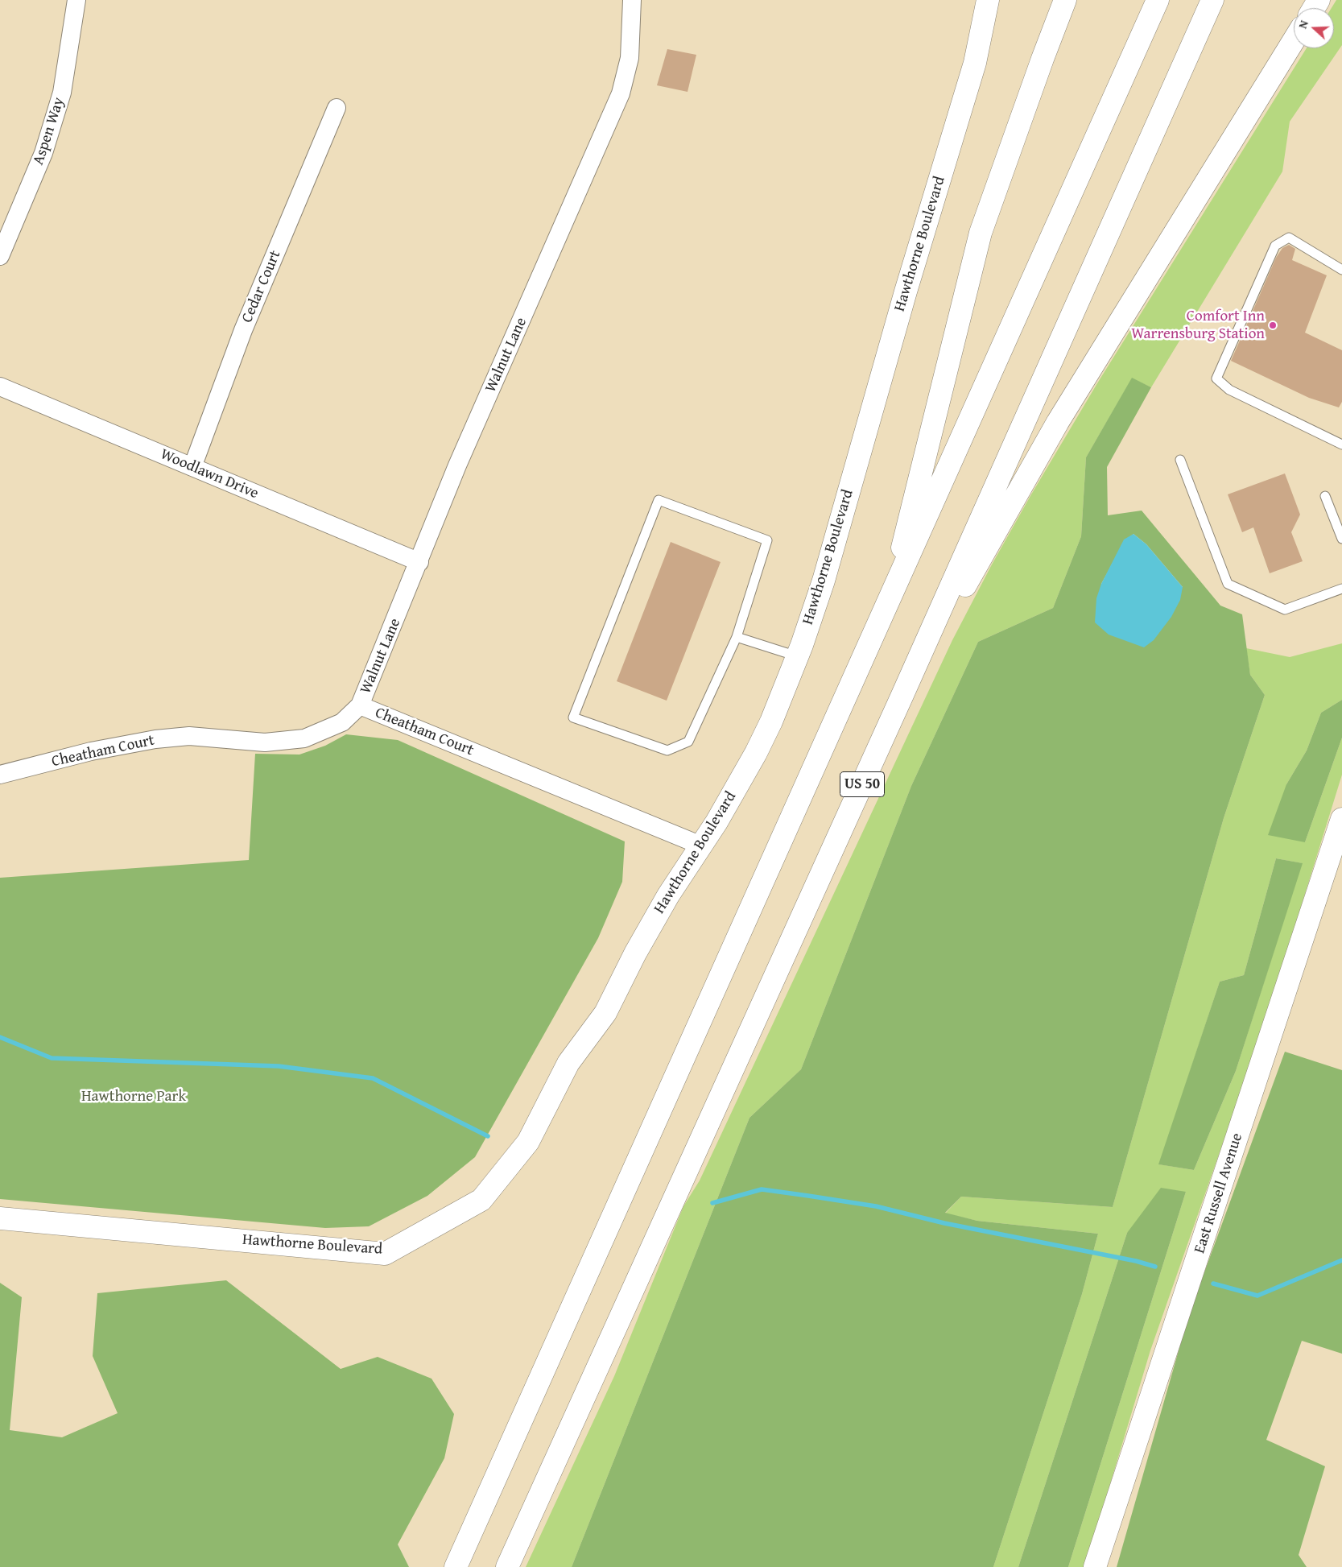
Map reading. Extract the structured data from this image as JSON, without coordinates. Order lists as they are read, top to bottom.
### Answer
{
  "streets": {
    "main road": ["Hawthorne Boulevard", "US 50", "East Russell Avenue"],
    "street": [
      "Aspen Way",
      "Cedar Court",
      "Walnut Lane",
      "Woodlawn Drive",
      "Cheatham Court"
    ]
  },
  "crossings": [
    ["Hawthorne Boulevard", "Cheatham Court"],
    ["Cedar Court", "Woodlawn Drive"],
    ["Walnut Lane", "Woodlawn Drive"],
    ["Walnut Lane", "Cheatham Court"]
  ],
  "parks": ["Hawthorne Park"],
  "places": ["Comfort Inn Warrensburg Station"],
  "north": "left"
}
